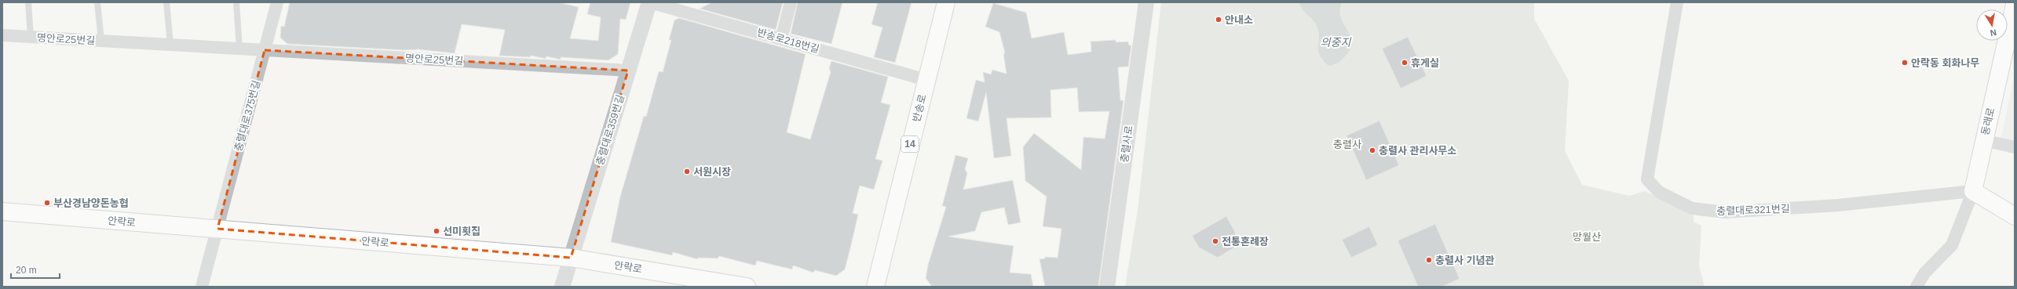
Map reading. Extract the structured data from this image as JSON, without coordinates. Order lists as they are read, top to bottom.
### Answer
{
  "streets": {
    "main road": [
      "반송로",
      "동래로",
      "14",
      "안락로"
    ],
    "street": [
      "명안로25번길",
      "반송로218번길",
      "충렬대로375번길",
      "충렬대로359번길",
      "충렬사로",
      "충렬대로321번길"
    ]
  },
  "crossings": [
    ["명안로25번길", "충렬대로375번길"],
    ["명안로25번길", "충렬대로359번길"],
    ["반송로218번길", "반송로"],
    ["반송로218번길", "충렬대로359번길"],
    ["충렬대로375번길", "안락로"],
    ["동래로", "충렬대로321번길"],
    ["충렬대로359번길", "안락로"]
  ],
  "water": ["의중지"],
  "parks": ["충렬사", "망월산"],
  "places": [
    "안내소",
    "휴게실",
    "안락동 회화나무",
    "충렬사 관리사무소",
    "서원시장",
    "부산경남양돈농협",
    "선미횟집",
    "전통혼례장",
    "충렬사 기념관"
  ],
  "scale_bar": "20 m",
  "north": "bottom"
}
